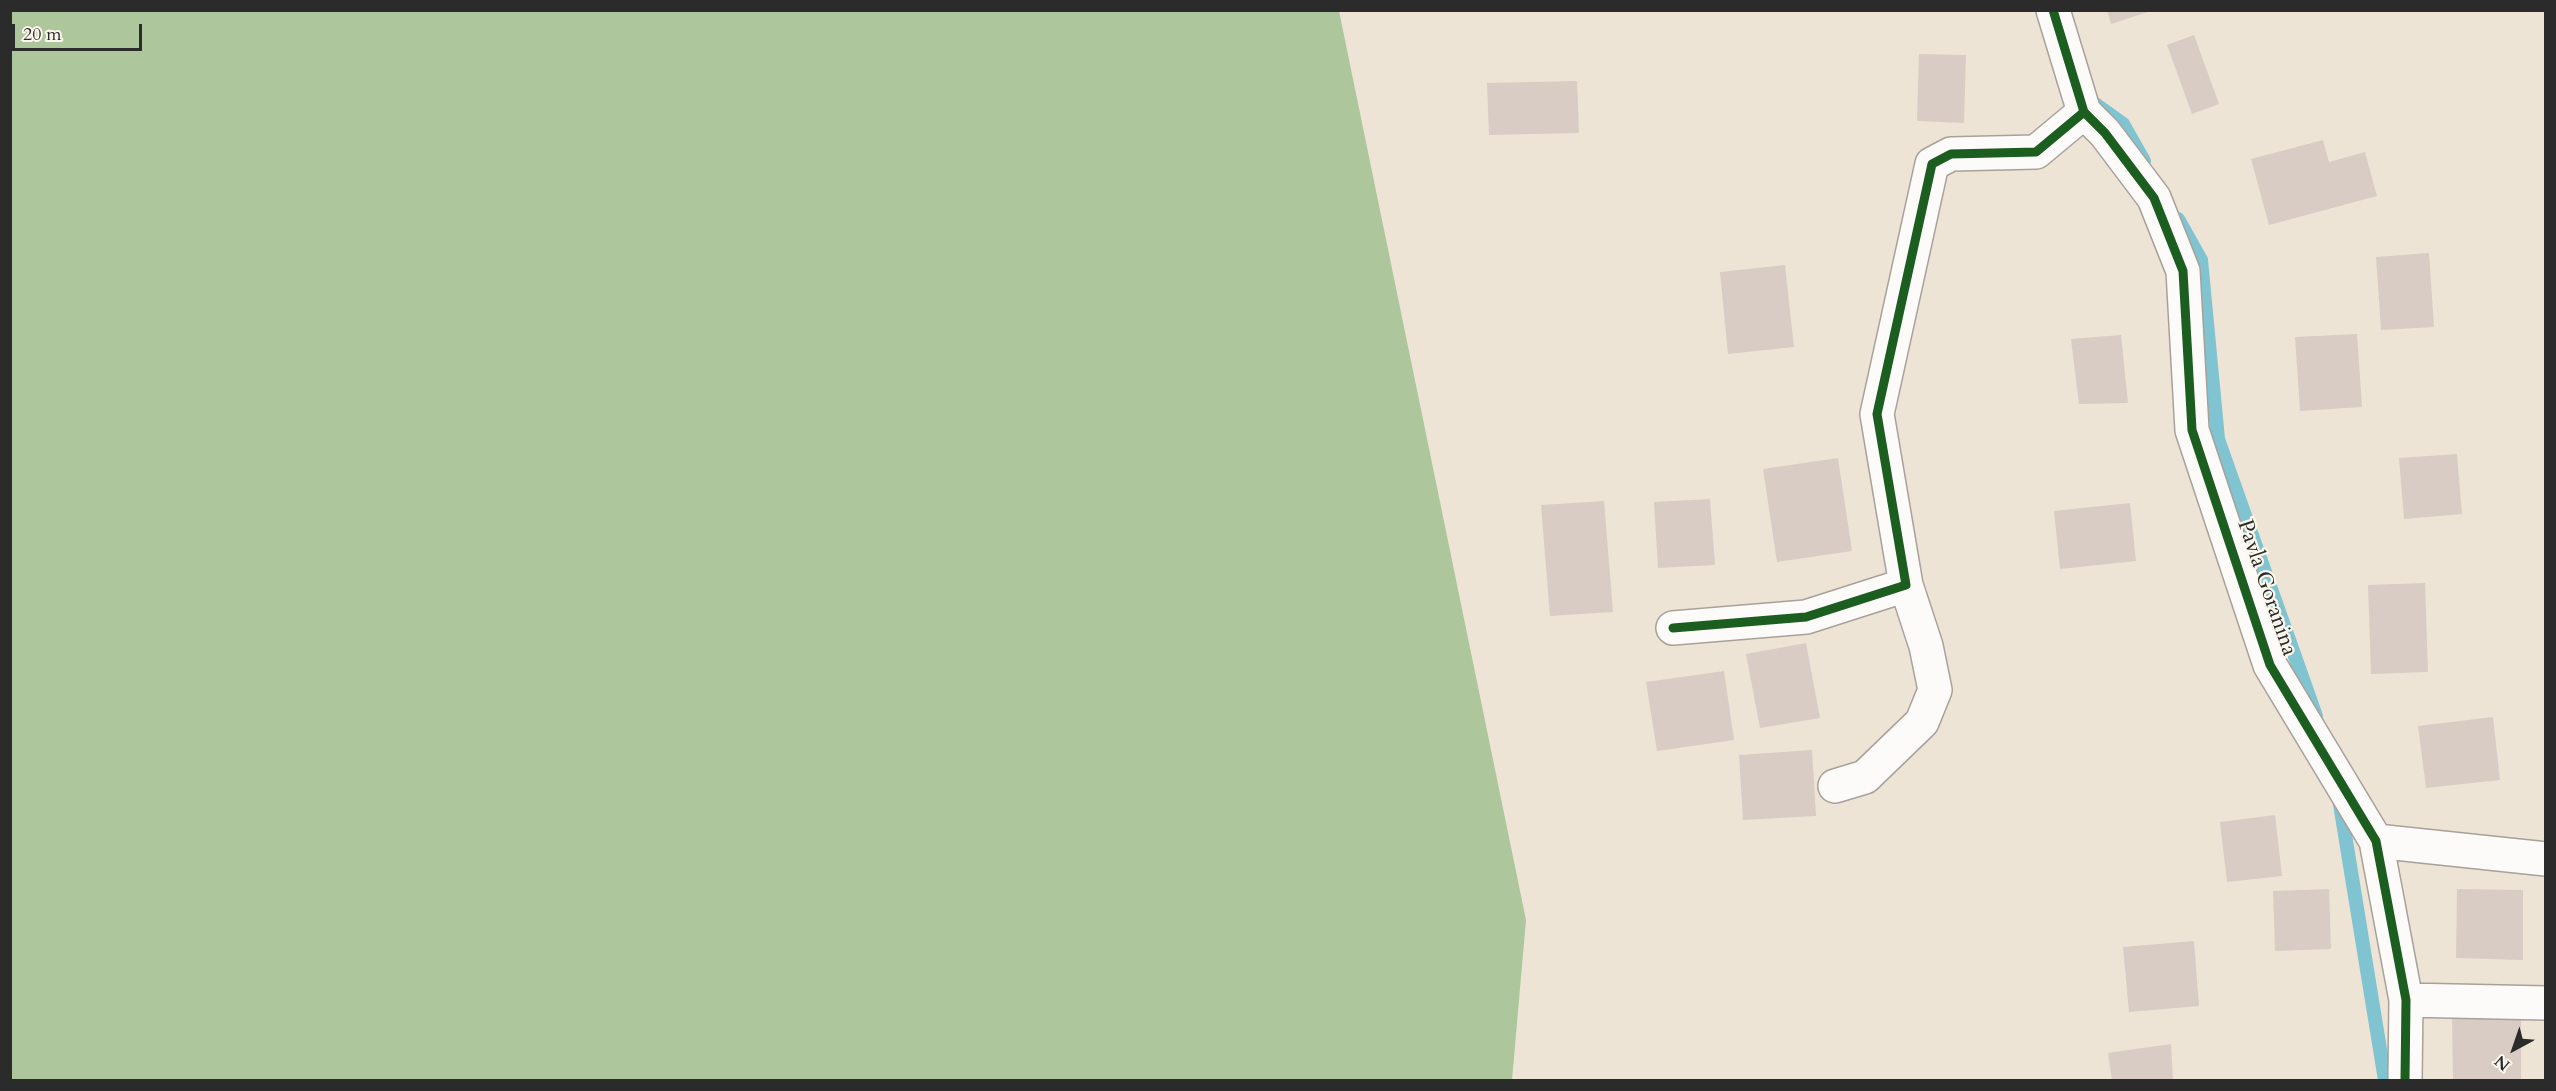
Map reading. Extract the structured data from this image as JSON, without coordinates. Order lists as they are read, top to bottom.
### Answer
{
  "streets": {
    "street": ["Pavla Goranina"]
  },
  "scale_bar": "20 m",
  "north": "bottom left"
}
